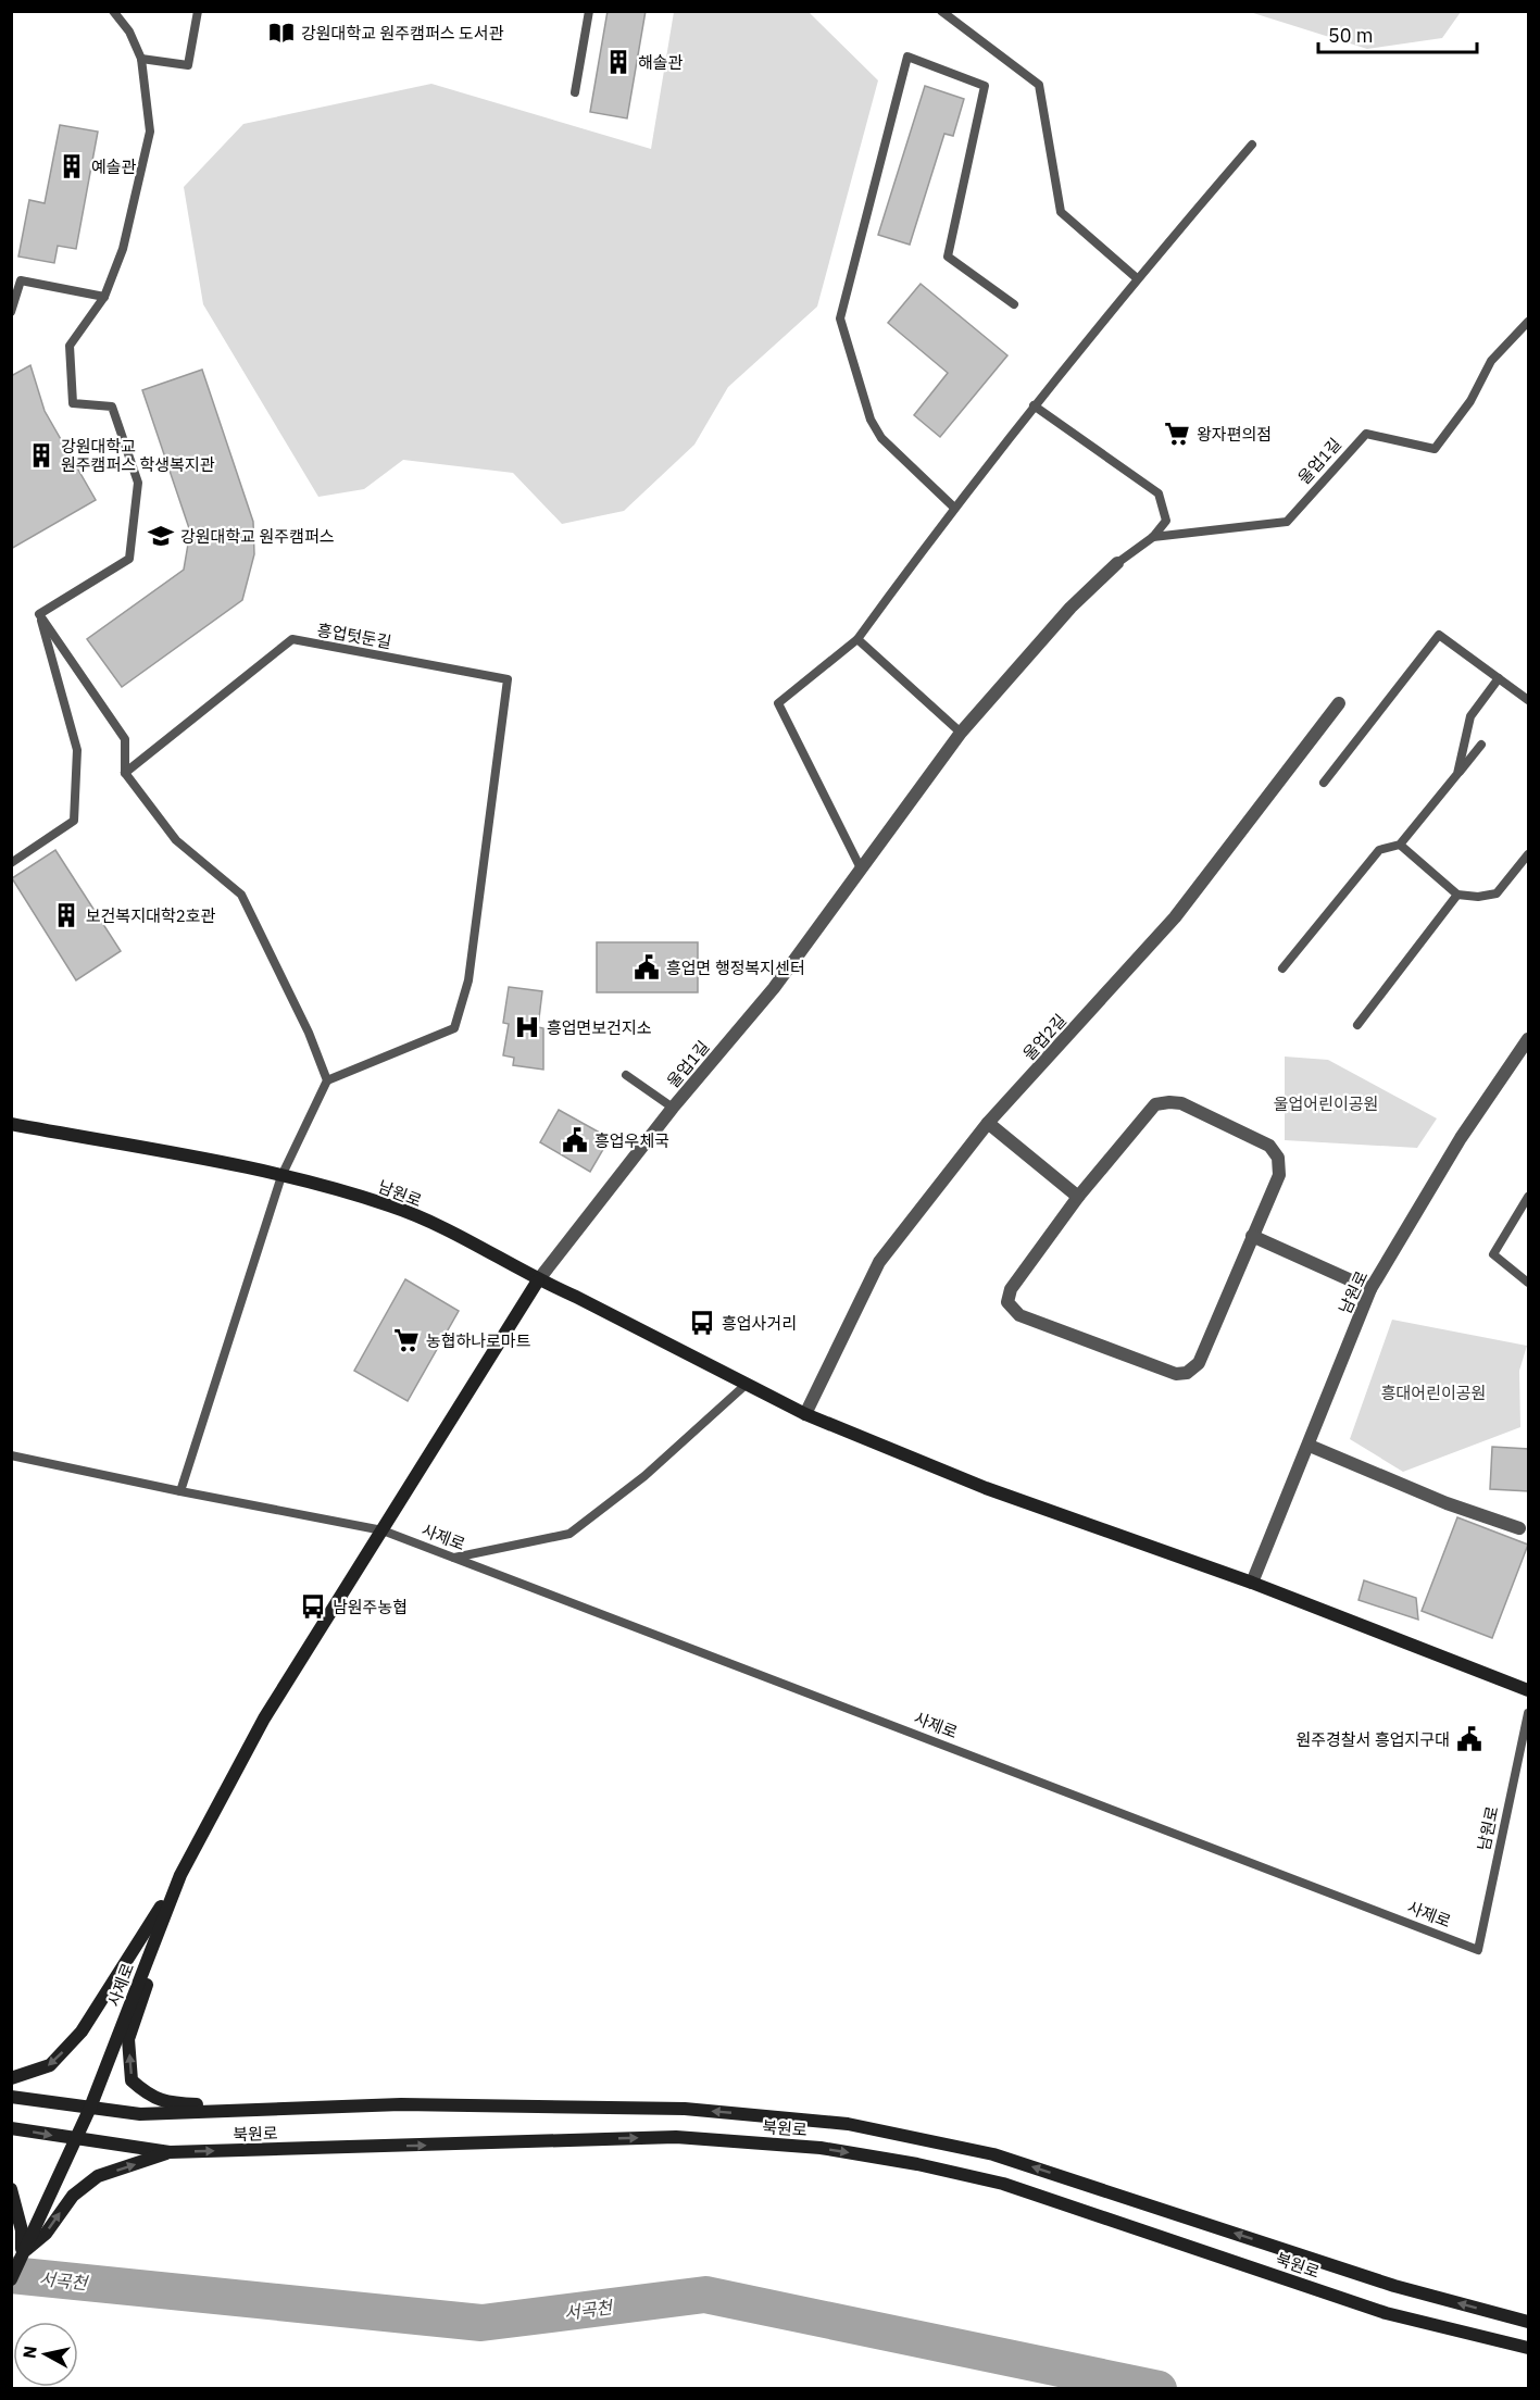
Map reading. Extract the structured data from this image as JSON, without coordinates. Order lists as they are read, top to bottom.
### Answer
{
  "streets": {
    "street": [
      "울업1길",
      "울업2길",
      "남원로",
      "사제로",
      "북원로"
    ],
    "lane": ["흥업텃둔길"]
  },
  "crossings": [
    ["울업1길", "남원로"],
    ["울업1길", "사제로"],
    ["울업2길", "남원로"],
    ["남원로", "사제로"],
    ["사제로", "북원로"]
  ],
  "water": ["서곡천"],
  "parks": ["울업어린이공원", "흥대어린이공원"],
  "places": {
    "library": ["강원대학교 원주캠퍼스 도서관"],
    "building": [
      "해솔관",
      "예솔관",
      "강원대학교 원주캠퍼스 학생복지관",
      "보건복지대학2호관"
    ],
    "supermarket": ["왕자편의점", "농협하나로마트"],
    "school or university": ["강원대학교 원주캠퍼스"],
    "public building": ["흥업면 행정복지센터", "흥업우체국", "원주경찰서 흥업지구대"],
    "hospital": ["흥업면보건지소"],
    "bus stop": ["흥업사거리", "남원주농협"]
  },
  "scale_bar": "50 m",
  "north": "left"
}
